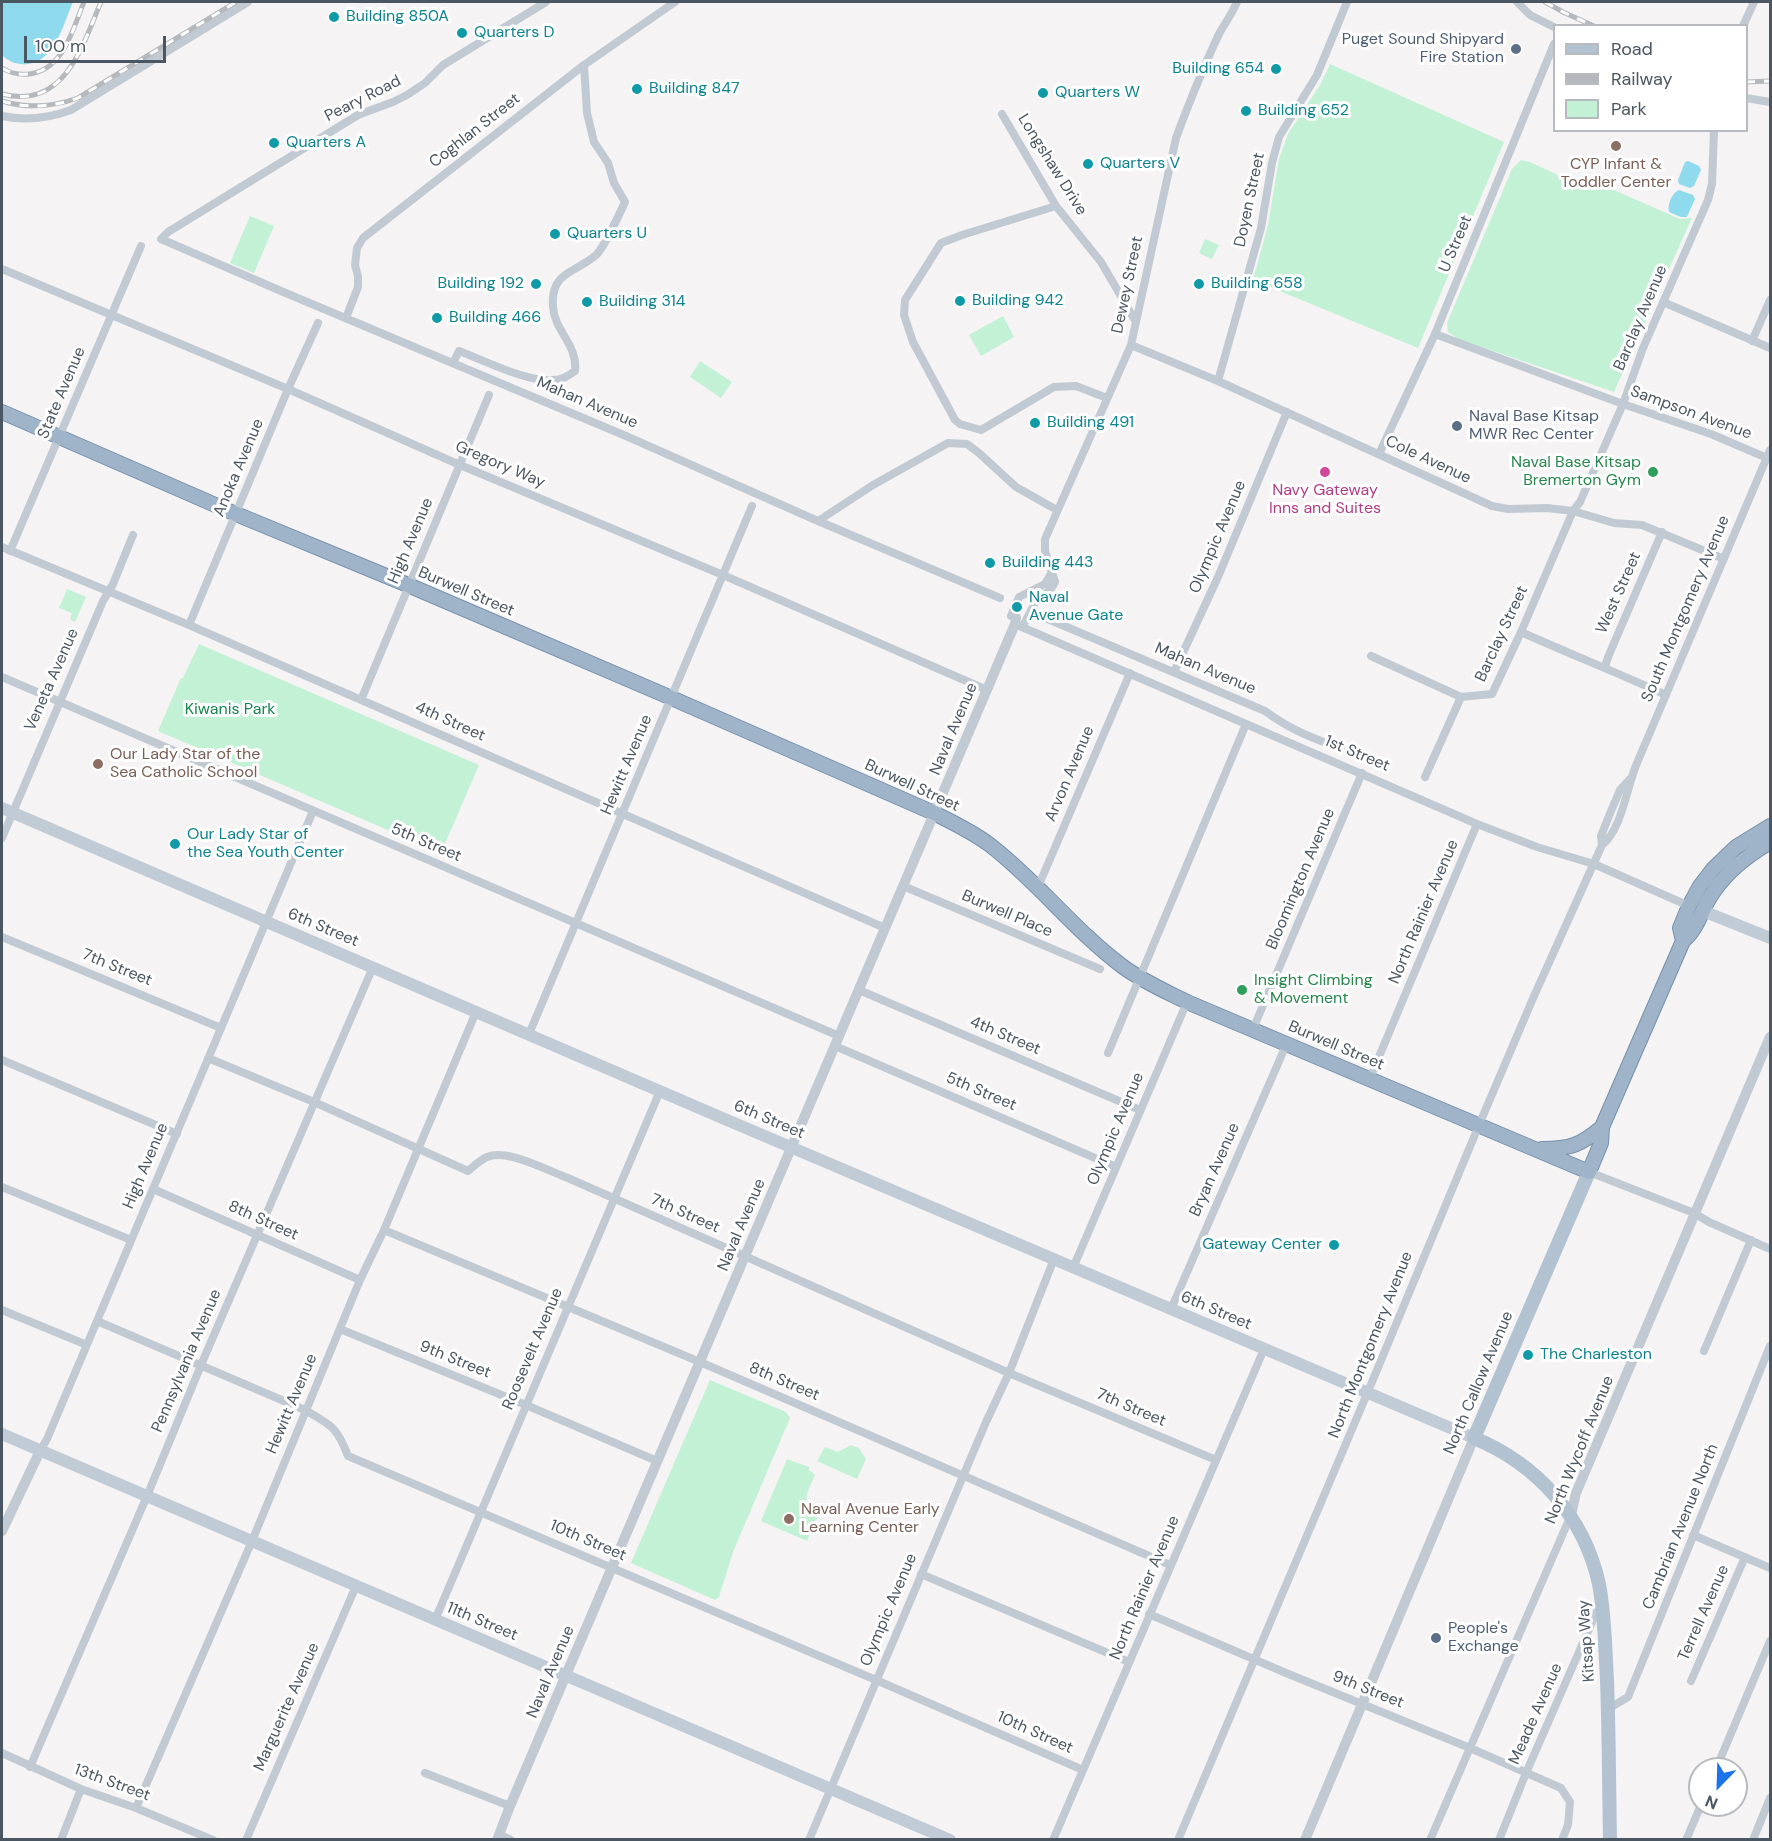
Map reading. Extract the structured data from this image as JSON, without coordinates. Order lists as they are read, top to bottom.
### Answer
{
  "streets": {
    "highway": ["Burwell Street", "North Callow Avenue"],
    "main road": ["6th Street", "11th Street", "Kitsap Way"],
    "street": [
      "Peary Road",
      "Coghlan Street",
      "Longshaw Drive",
      "Doyen Street",
      "U Street",
      "Dewey Street",
      "Barclay Avenue",
      "State Avenue",
      "Mahan Avenue",
      "Sampson Avenue",
      "Cole Avenue",
      "Gregory Way",
      "Anoka Avenue",
      "Olympic Avenue",
      "High Avenue",
      "West Street",
      "South Montgomery Avenue",
      "Barclay Street",
      "Veneta Avenue",
      "4th Street",
      "Naval Avenue",
      "1st Street",
      "Hewitt Avenue",
      "Arvon Avenue",
      "5th Street",
      "Bloomington Avenue",
      "North Rainier Avenue",
      "Burwell Place",
      "7th Street",
      "Bryan Avenue",
      "8th Street",
      "North Montgomery Avenue",
      "Roosevelt Avenue",
      "9th Street",
      "Pennsylvania Avenue",
      "North Wycoff Avenue",
      "Cambrian Avenue North",
      "10th Street",
      "Terrell Avenue",
      "Marguerite Avenue",
      "Meade Avenue",
      "13th Street"
    ]
  },
  "crossings": [
    ["Peary Road", "Mahan Avenue"],
    ["Coghlan Street", "Mahan Avenue"],
    ["Longshaw Drive", "Dewey Street"],
    ["Doyen Street", "Cole Avenue"],
    ["U Street", "Sampson Avenue"],
    ["U Street", "Cole Avenue"],
    ["Dewey Street", "Cole Avenue"],
    ["Barclay Avenue", "Sampson Avenue"],
    ["Barclay Avenue", "Cole Avenue"],
    ["Barclay Avenue", "Barclay Street"],
    ["State Avenue", "Gregory Way"],
    ["State Avenue", "Burwell Street"],
    ["State Avenue", "4th Street"],
    ["Mahan Avenue", "Olympic Avenue"],
    ["Sampson Avenue", "South Montgomery Avenue"],
    ["Cole Avenue", "Olympic Avenue"],
    ["Cole Avenue", "West Street"],
    ["Cole Avenue", "South Montgomery Avenue"],
    ["Cole Avenue", "Barclay Street"],
    ["Gregory Way", "Anoka Avenue"],
    ["Gregory Way", "High Avenue"],
    ["Gregory Way", "Naval Avenue"],
    ["Gregory Way", "Hewitt Avenue"],
    ["Anoka Avenue", "Burwell Street"],
    ["Anoka Avenue", "4th Street"],
    ["Olympic Avenue", "Burwell Street"],
    ["Olympic Avenue", "4th Street"],
    ["Olympic Avenue", "5th Street"],
    ["Olympic Avenue", "6th Street"],
    ["Olympic Avenue", "7th Street"],
    ["Olympic Avenue", "8th Street"],
    ["Olympic Avenue", "10th Street"],
    ["Olympic Avenue", "11th Street"],
    ["High Avenue", "Burwell Street"],
    ["High Avenue", "4th Street"],
    ["High Avenue", "5th Street"],
    ["High Avenue", "6th Street"],
    ["High Avenue", "7th Street"],
    ["High Avenue", "8th Street"],
    ["High Avenue", "10th Street"],
    ["High Avenue", "11th Street"],
    ["Burwell Street", "Naval Avenue"],
    ["Burwell Street", "Hewitt Avenue"],
    ["Burwell Street", "Arvon Avenue"],
    ["Burwell Street", "Bloomington Avenue"],
    ["Burwell Street", "North Rainier Avenue"],
    ["Burwell Street", "Bryan Avenue"],
    ["Burwell Street", "North Montgomery Avenue"],
    ["Burwell Street", "North Callow Avenue"],
    ["Burwell Street", "North Wycoff Avenue"],
    ["South Montgomery Avenue", "1st Street"],
    ["South Montgomery Avenue", "North Montgomery Avenue"],
    ["Veneta Avenue", "4th Street"],
    ["Veneta Avenue", "5th Street"],
    ["Veneta Avenue", "6th Street"],
    ["4th Street", "Naval Avenue"],
    ["4th Street", "Hewitt Avenue"],
    ["Naval Avenue", "1st Street"],
    ["Naval Avenue", "5th Street"],
    ["Naval Avenue", "Burwell Place"],
    ["Naval Avenue", "6th Street"],
    ["Naval Avenue", "7th Street"],
    ["Naval Avenue", "8th Street"],
    ["Naval Avenue", "9th Street"],
    ["Naval Avenue", "10th Street"],
    ["Naval Avenue", "11th Street"],
    ["1st Street", "Arvon Avenue"],
    ["1st Street", "Bloomington Avenue"],
    ["1st Street", "North Rainier Avenue"],
    ["1st Street", "North Montgomery Avenue"],
    ["1st Street", "North Callow Avenue"],
    ["Hewitt Avenue", "5th Street"],
    ["Hewitt Avenue", "6th Street"],
    ["Hewitt Avenue", "7th Street"],
    ["Hewitt Avenue", "8th Street"],
    ["Hewitt Avenue", "9th Street"],
    ["Hewitt Avenue", "10th Street"],
    ["Hewitt Avenue", "11th Street"],
    ["Hewitt Avenue", "13th Street"],
    ["North Rainier Avenue", "6th Street"],
    ["North Rainier Avenue", "7th Street"],
    ["North Rainier Avenue", "8th Street"],
    ["North Rainier Avenue", "9th Street"],
    ["North Rainier Avenue", "10th Street"],
    ["6th Street", "Bryan Avenue"],
    ["6th Street", "North Montgomery Avenue"],
    ["6th Street", "Roosevelt Avenue"],
    ["6th Street", "Pennsylvania Avenue"],
    ["6th Street", "North Callow Avenue"],
    ["6th Street", "Kitsap Way"],
    ["7th Street", "Roosevelt Avenue"],
    ["7th Street", "Pennsylvania Avenue"],
    ["8th Street", "Roosevelt Avenue"],
    ["8th Street", "Pennsylvania Avenue"],
    ["North Montgomery Avenue", "9th Street"],
    ["Roosevelt Avenue", "9th Street"],
    ["Roosevelt Avenue", "10th Street"],
    ["Roosevelt Avenue", "11th Street"],
    ["9th Street", "North Callow Avenue"],
    ["9th Street", "North Wycoff Avenue"],
    ["9th Street", "Meade Avenue"],
    ["Pennsylvania Avenue", "10th Street"],
    ["Pennsylvania Avenue", "11th Street"],
    ["Pennsylvania Avenue", "13th Street"],
    ["North Wycoff Avenue", "Kitsap Way"],
    ["Cambrian Avenue North", "Kitsap Way"],
    ["11th Street", "Marguerite Avenue"],
    ["Kitsap Way", "Meade Avenue"]
  ],
  "parks": ["Kiwanis Park"],
  "places": [
    "Building 850A",
    "Quarters D",
    "Puget Sound Shipyard Fire Station",
    "Building 654",
    "Building 847",
    "Quarters W",
    "Building 652",
    "Quarters A",
    "CYP Infant & Toddler Center",
    "Quarters V",
    "Quarters U",
    "Building 192",
    "Building 658",
    "Building 942",
    "Building 314",
    "Building 466",
    "Building 491",
    "Naval Base Kitsap MWR Rec Center",
    "Navy Gateway Inns and Suites",
    "Naval Base Kitsap Bremerton Gym",
    "Building 443",
    "Naval Avenue Gate",
    "Our Lady Star of the Sea Catholic School",
    "Our Lady Star of the Sea Youth Center",
    "Insight Climbing & Movement",
    "Gateway Center",
    "The Charleston",
    "Naval Avenue Early Learning Center",
    "People's Exchange"
  ],
  "legend": ["Road", "Railway", "Park"],
  "scale_bar": "100 m",
  "north": "bottom left"
}
